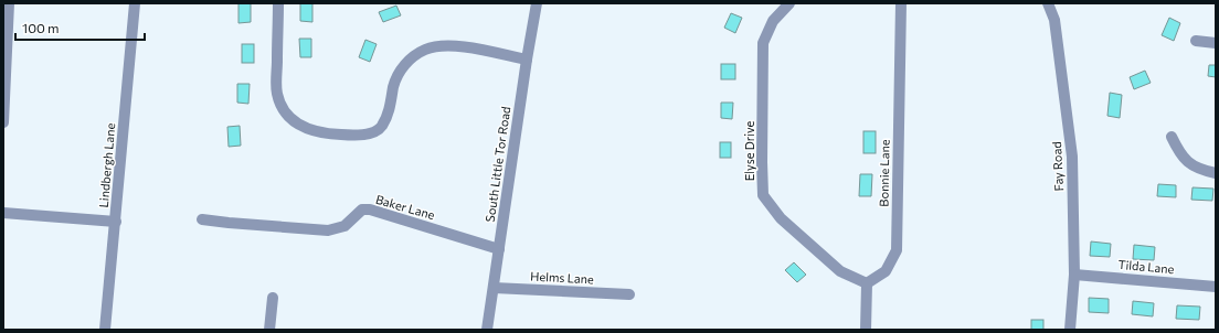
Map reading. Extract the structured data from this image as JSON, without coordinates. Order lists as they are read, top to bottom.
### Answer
{
  "streets": {
    "street": [
      "Elyse Drive",
      "South Little Tor Road",
      "Lindbergh Lane",
      "Fay Road",
      "Bonnie Lane",
      "Baker Lane",
      "Tilda Lane",
      "Helms Lane"
    ]
  },
  "crossings": [
    ["Elyse Drive", "Bonnie Lane"],
    ["South Little Tor Road", "Baker Lane"],
    ["South Little Tor Road", "Helms Lane"],
    ["Fay Road", "Tilda Lane"]
  ],
  "scale_bar": "100 m"
}
